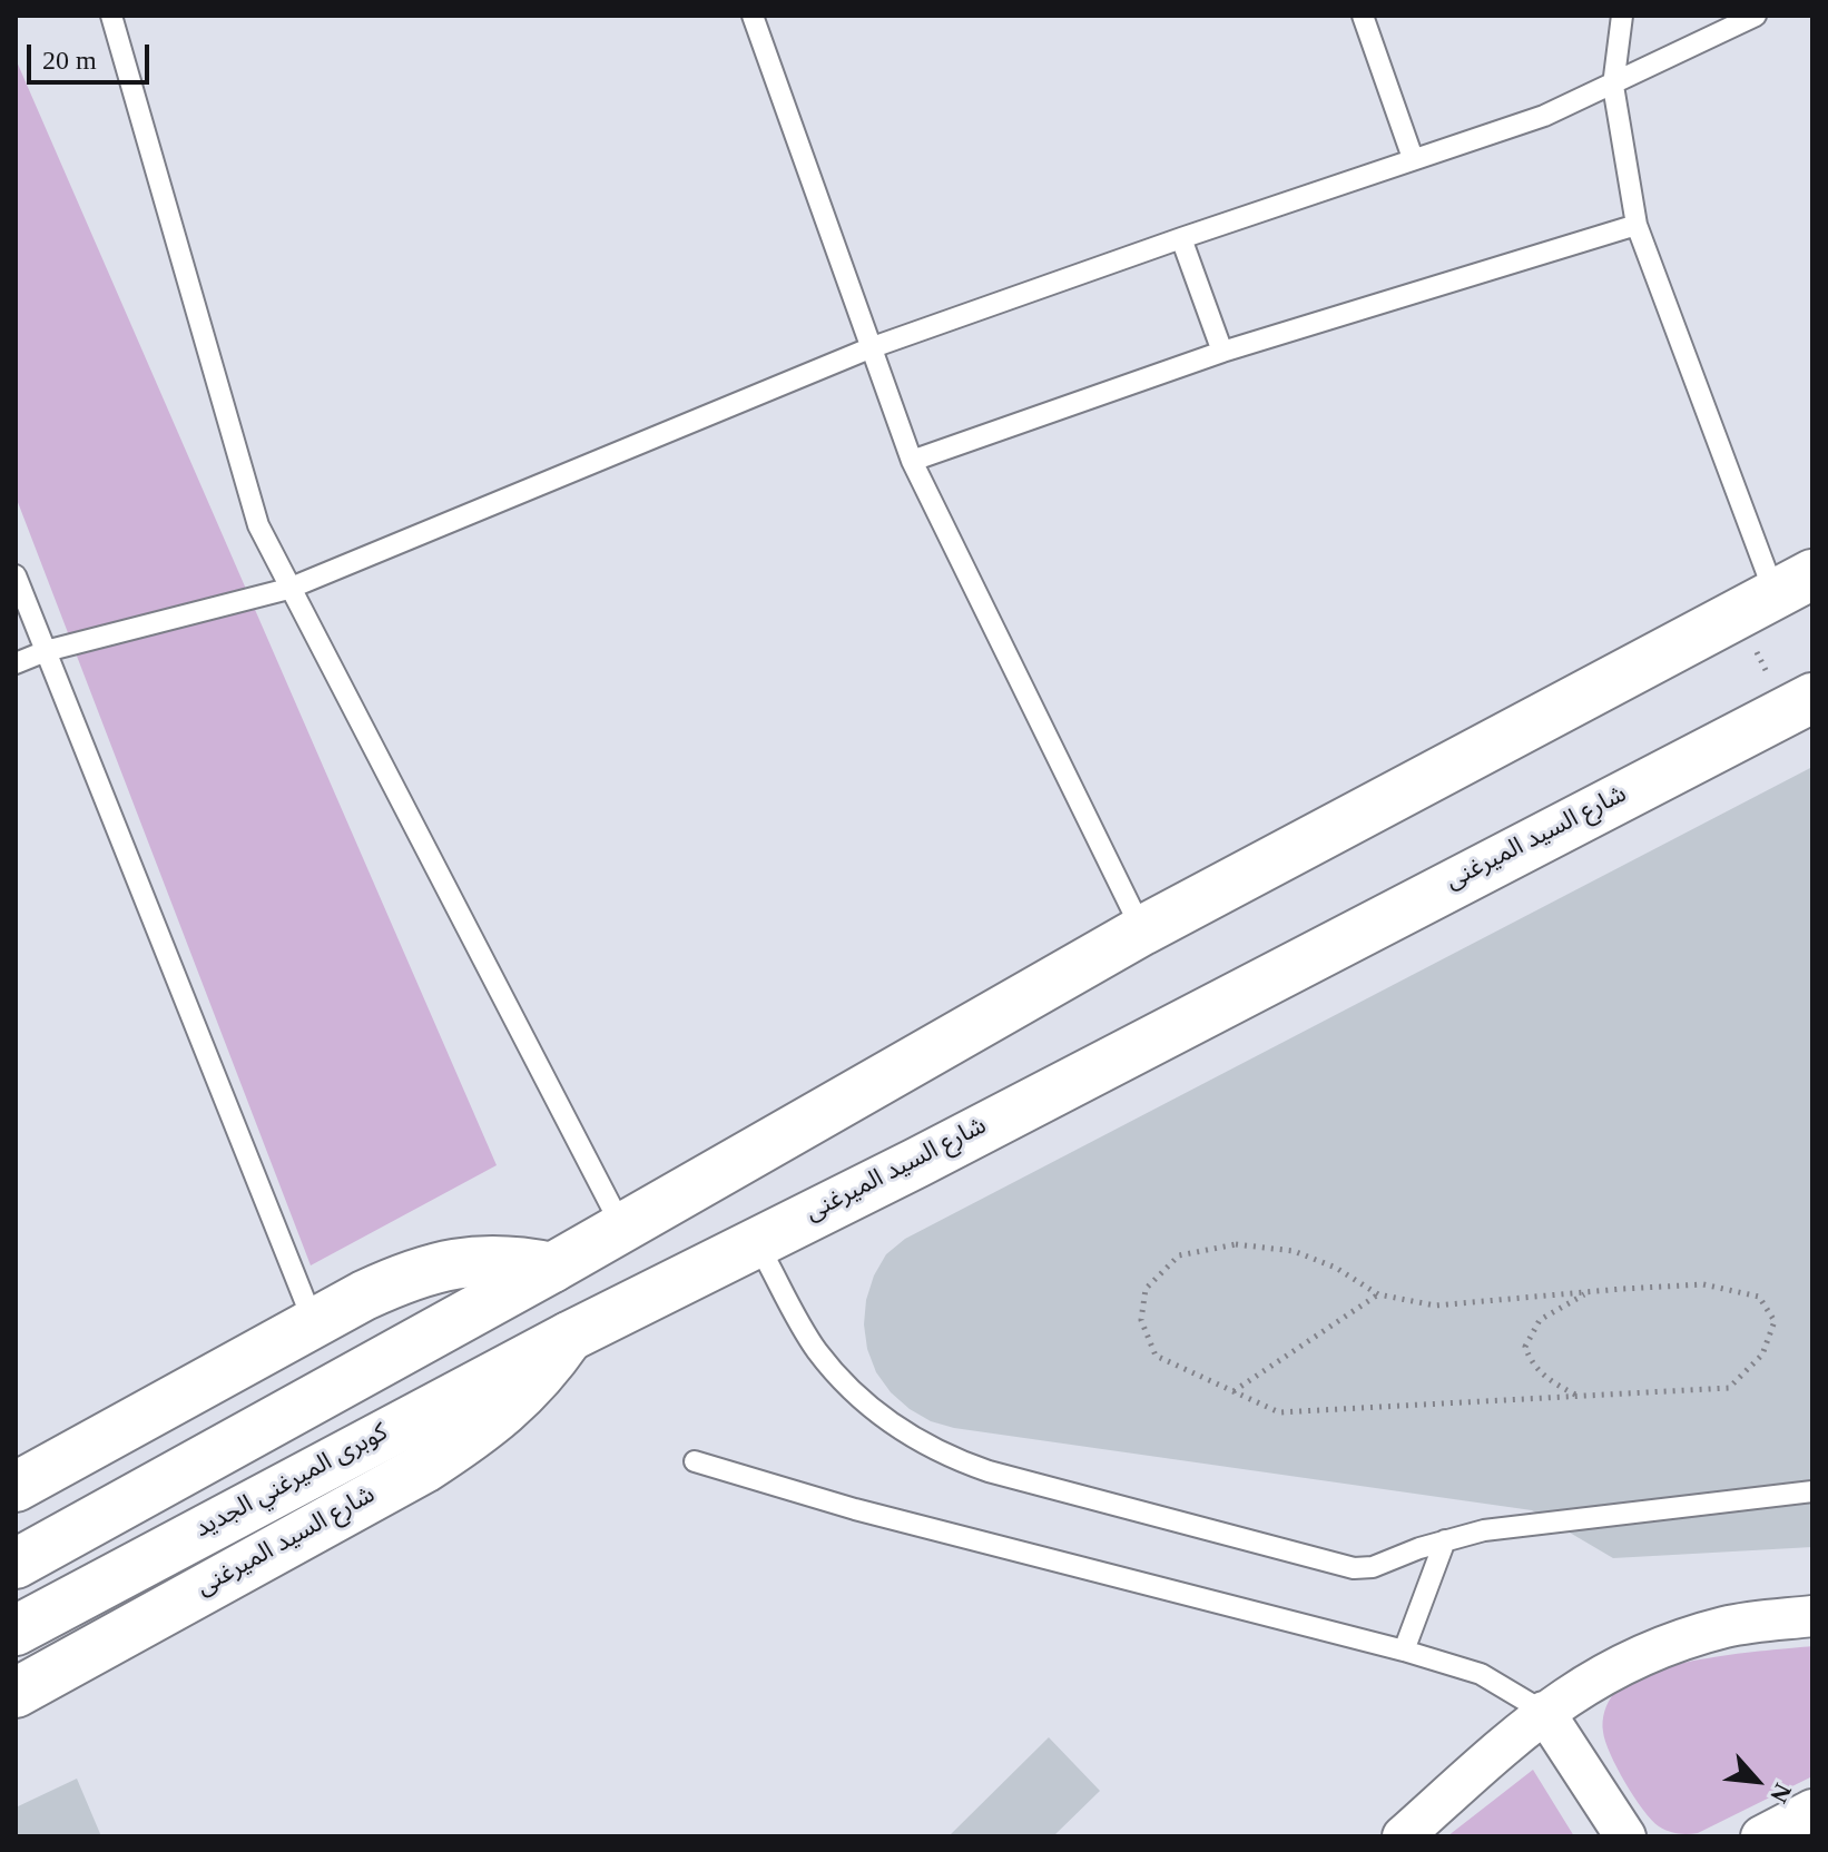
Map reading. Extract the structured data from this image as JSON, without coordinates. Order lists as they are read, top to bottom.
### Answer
{
  "streets": {
    "main road": ["شارع السيد الميرغنى", "كوبرى الميرغني الجديد"]
  },
  "crossings": [
    ["شارع السيد الميرغنى", "كوبرى الميرغني الجديد"]
  ],
  "scale_bar": "20 m",
  "north": "bottom right"
}
